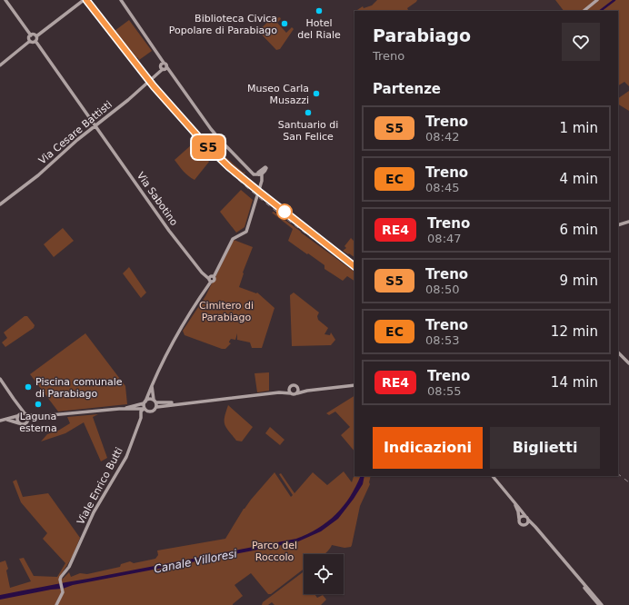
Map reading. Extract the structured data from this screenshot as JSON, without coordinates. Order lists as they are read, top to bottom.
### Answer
{
  "streets": {
    "street": ["Via Cesare Battisti", "Via Sabotino", "Viale Enrico Butti"]
  },
  "crossings": [
    ["Via Cesare Battisti", "Via Sabotino"]
  ],
  "water": ["Canale Villoresi"],
  "parks": ["Cimitero di Parabiago", "Parco del Roccolo"],
  "places": [
    "Hotel del Riale",
    "Biblioteca Civica Popolare di Parabiago",
    "Museo Carla Musazzi",
    "Santuario di San Felice",
    "Piscina comunale di Parabiago",
    "Laguna esterna"
  ],
  "page": {
    "on_map": "S5",
    "heading": [
      ["Parabiago", "Treno"],
      "Partenze"
    ],
    "list": [
      {
        "mark": "S5",
        "name": "Treno",
        "note": "08:42",
        "value": "1 min"
      },
      {
        "mark": "EC",
        "name": "Treno",
        "note": "08:45",
        "value": "4 min"
      },
      {
        "mark": "RE4",
        "name": "Treno",
        "note": "08:47",
        "value": "6 min"
      },
      {
        "mark": "S5",
        "name": "Treno",
        "note": "08:50",
        "value": "9 min"
      },
      {
        "mark": "EC",
        "name": "Treno",
        "note": "08:53",
        "value": "12 min"
      },
      {
        "mark": "RE4",
        "name": "Treno",
        "note": "08:55",
        "value": "14 min"
      }
    ],
    "buttons": ["Indicazioni", "Biglietti"]
  }
}
